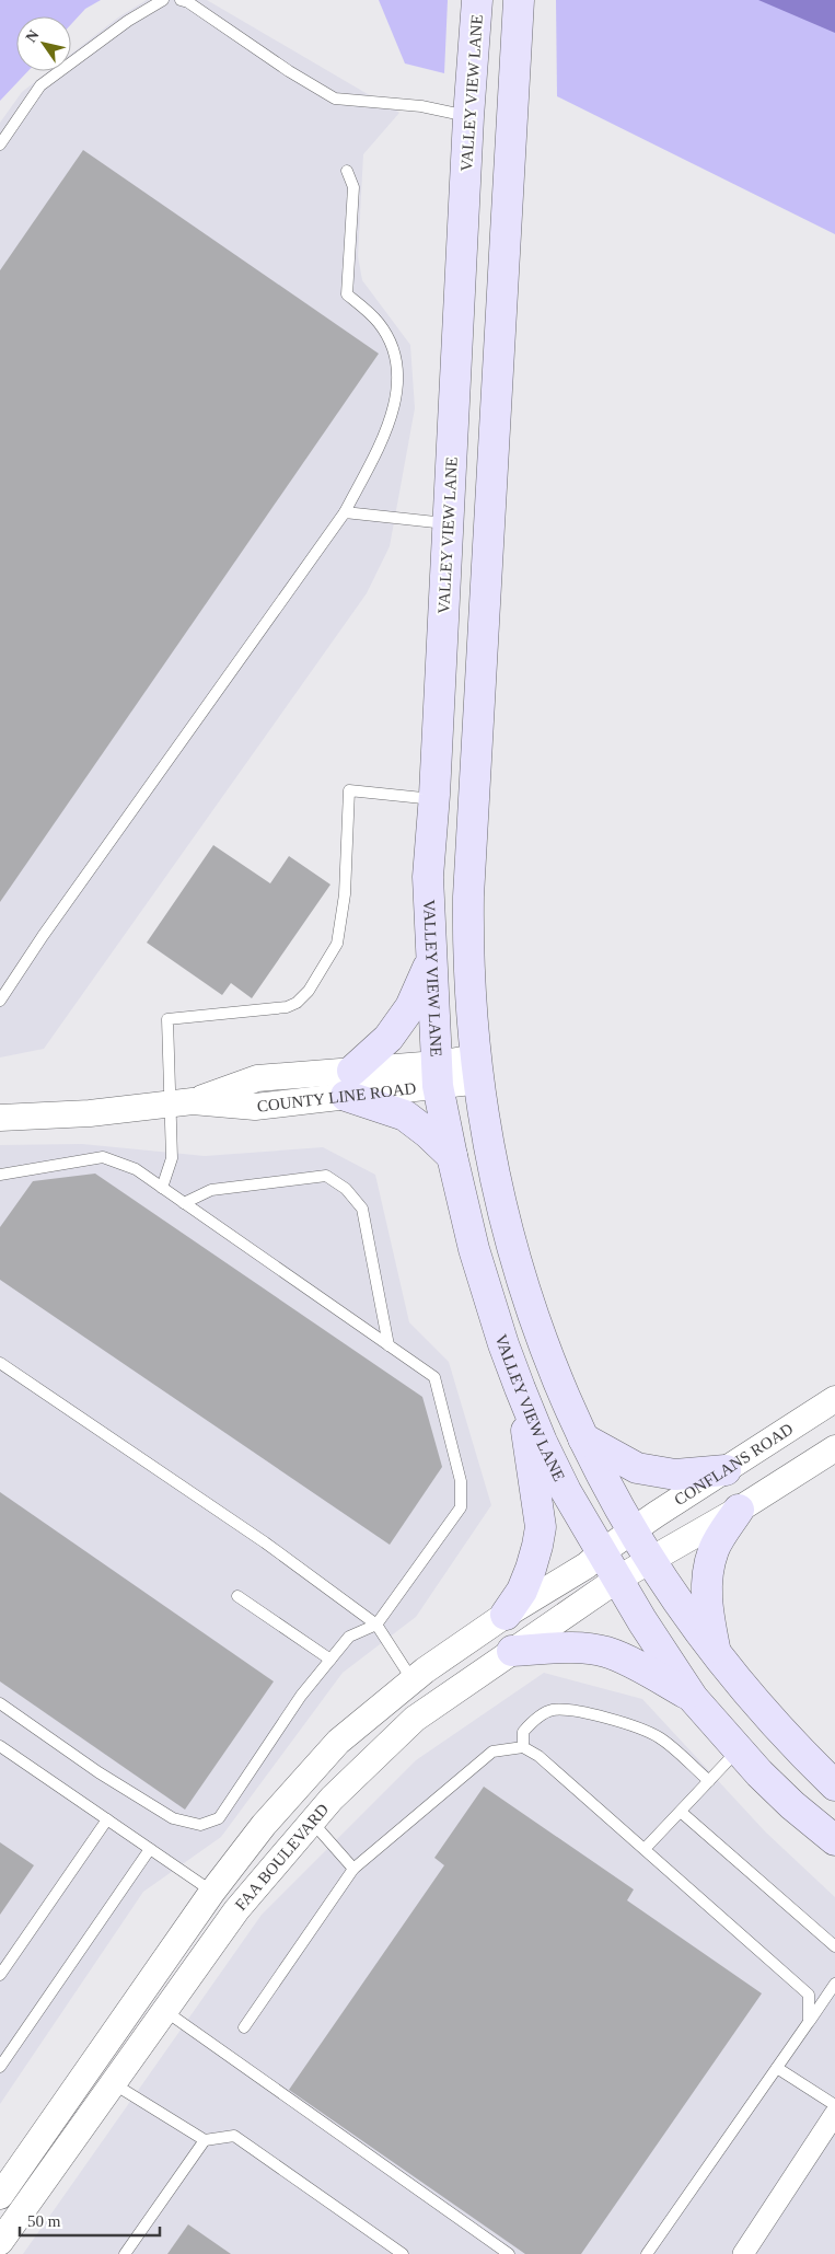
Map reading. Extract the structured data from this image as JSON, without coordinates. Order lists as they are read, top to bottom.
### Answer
{
  "streets": {
    "main road": ["VALLEY VIEW LANE"],
    "street": ["COUNTY LINE ROAD", "CONFLANS ROAD", "FAA BOULEVARD"]
  },
  "crossings": [
    ["VALLEY VIEW LANE", "COUNTY LINE ROAD"],
    ["VALLEY VIEW LANE", "FAA BOULEVARD"],
    ["CONFLANS ROAD", "FAA BOULEVARD"]
  ],
  "scale_bar": "50 m",
  "north": "top left"
}
